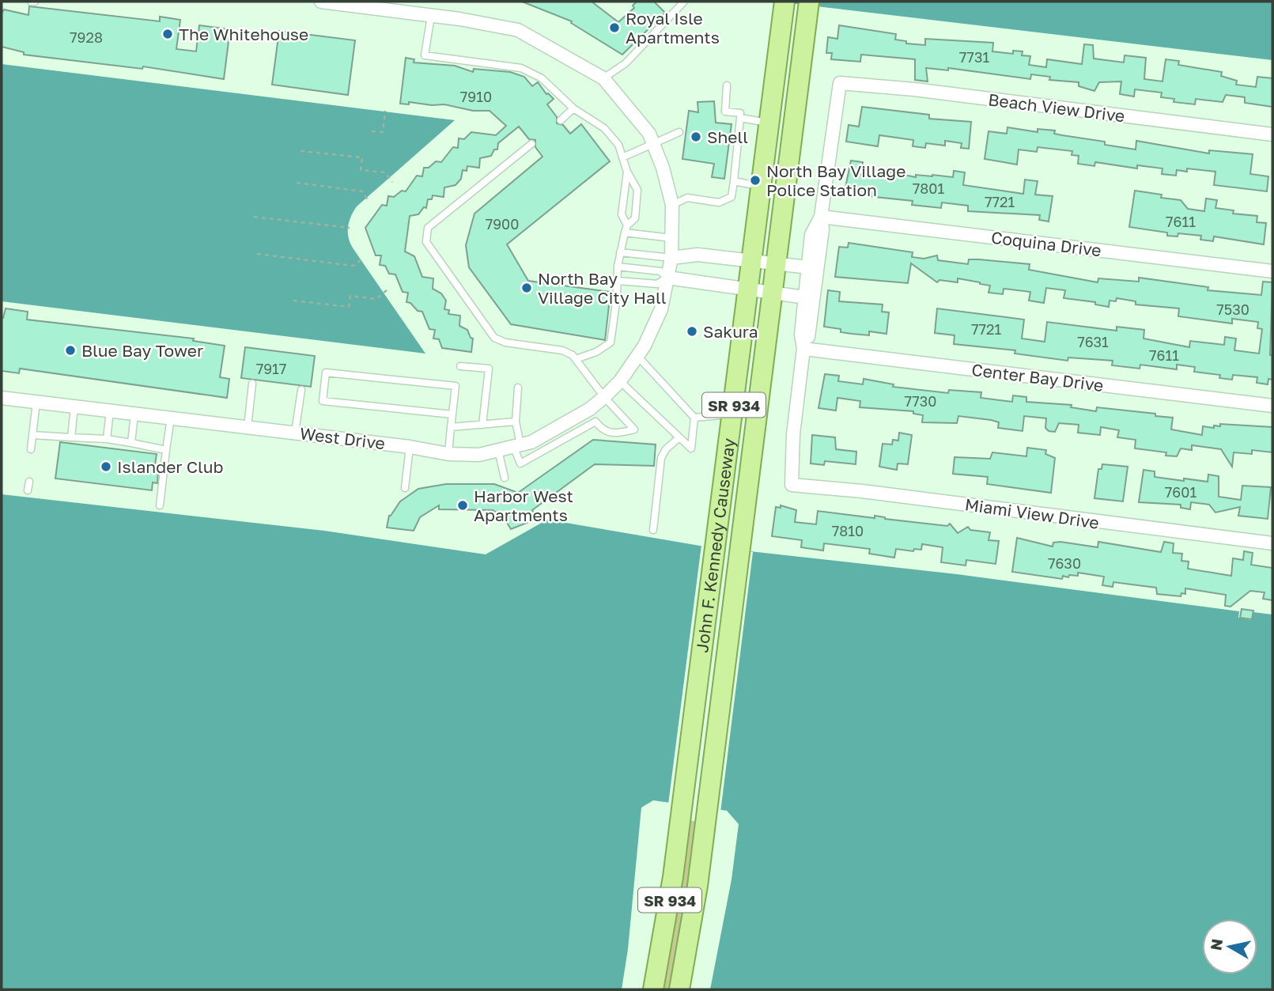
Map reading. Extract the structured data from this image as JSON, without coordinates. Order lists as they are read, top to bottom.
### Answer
{
  "streets": {
    "main road": ["SR 934", "John F. Kennedy Causeway"],
    "street": [
      "Beach View Drive",
      "Coquina Drive",
      "Center Bay Drive",
      "West Drive",
      "Miami View Drive"
    ]
  },
  "crossings": [
    ["Beach View Drive", "Coquina Drive"],
    ["Center Bay Drive", "Miami View Drive"]
  ],
  "places": [
    "Royal Isle Apartments",
    "The Whitehouse",
    "Shell",
    "North Bay Village Police Station",
    "North Bay Village City Hall",
    "Sakura",
    "Blue Bay Tower",
    "Islander Club",
    "Harbor West Apartments"
  ],
  "house_numbers": [
    "7928",
    "7731",
    "7910",
    "7801",
    "7721",
    "7611",
    "7900",
    "7530",
    "7721",
    "7631",
    "7611",
    "7917",
    "7730",
    "7601",
    "7810",
    "7630"
  ],
  "north": "left"
}
